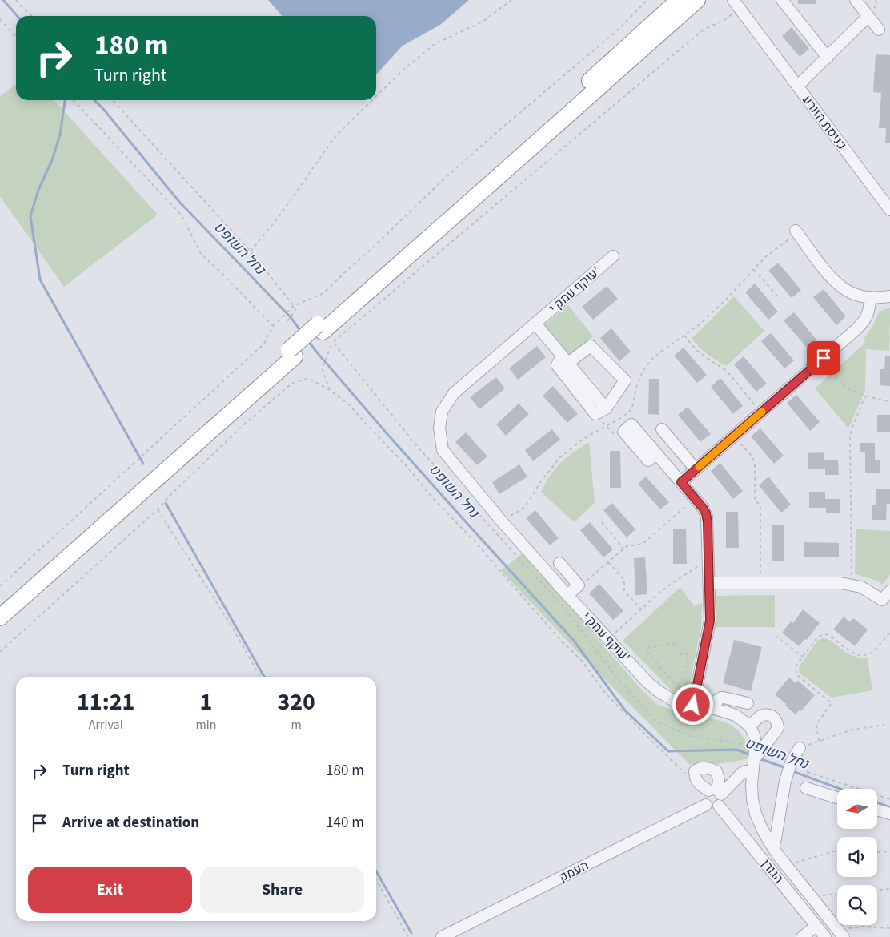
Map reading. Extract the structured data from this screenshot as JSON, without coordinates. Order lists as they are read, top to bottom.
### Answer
{
  "streets": {
    "street": [
      "כניסת הזורע",
      "עוקף עמק י’",
      "העמק",
      "הגורן"
    ]
  },
  "crossings": [
    ["העמק", "הגורן"]
  ],
  "water": ["נחל השופט"],
  "north": "left",
  "page": {
    "turn": ["180 m", "Turn right"],
    "eta": [
      "11:21",
      "Arrival",
      "1",
      "min",
      "320",
      "m"
    ],
    "list": [
      {
        "name": "Turn right",
        "value": "180 m"
      },
      {
        "name": "Arrive at destination",
        "value": "140 m"
      }
    ],
    "buttons": ["Exit", "Share"]
  }
}
